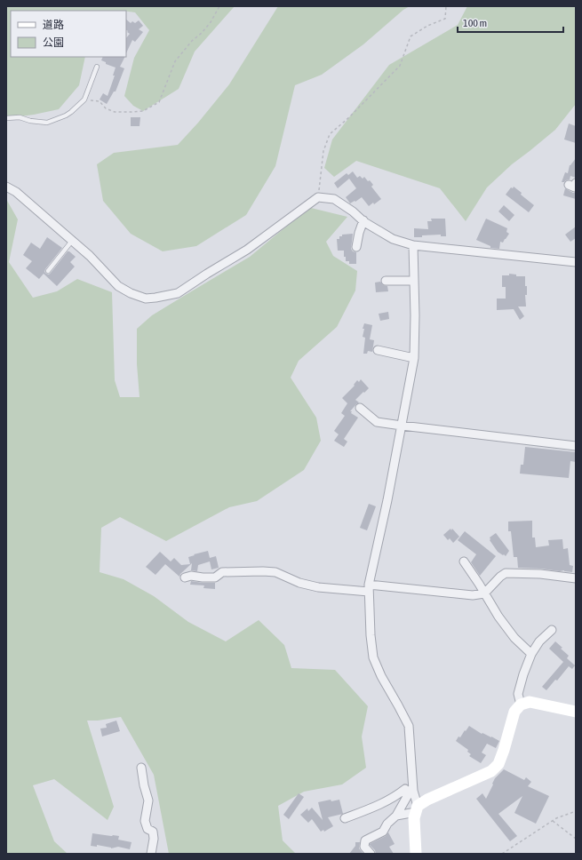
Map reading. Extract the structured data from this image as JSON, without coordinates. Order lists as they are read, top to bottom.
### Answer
{
  "legend": ["道路", "公園"],
  "scale_bar": "100 m"
}
